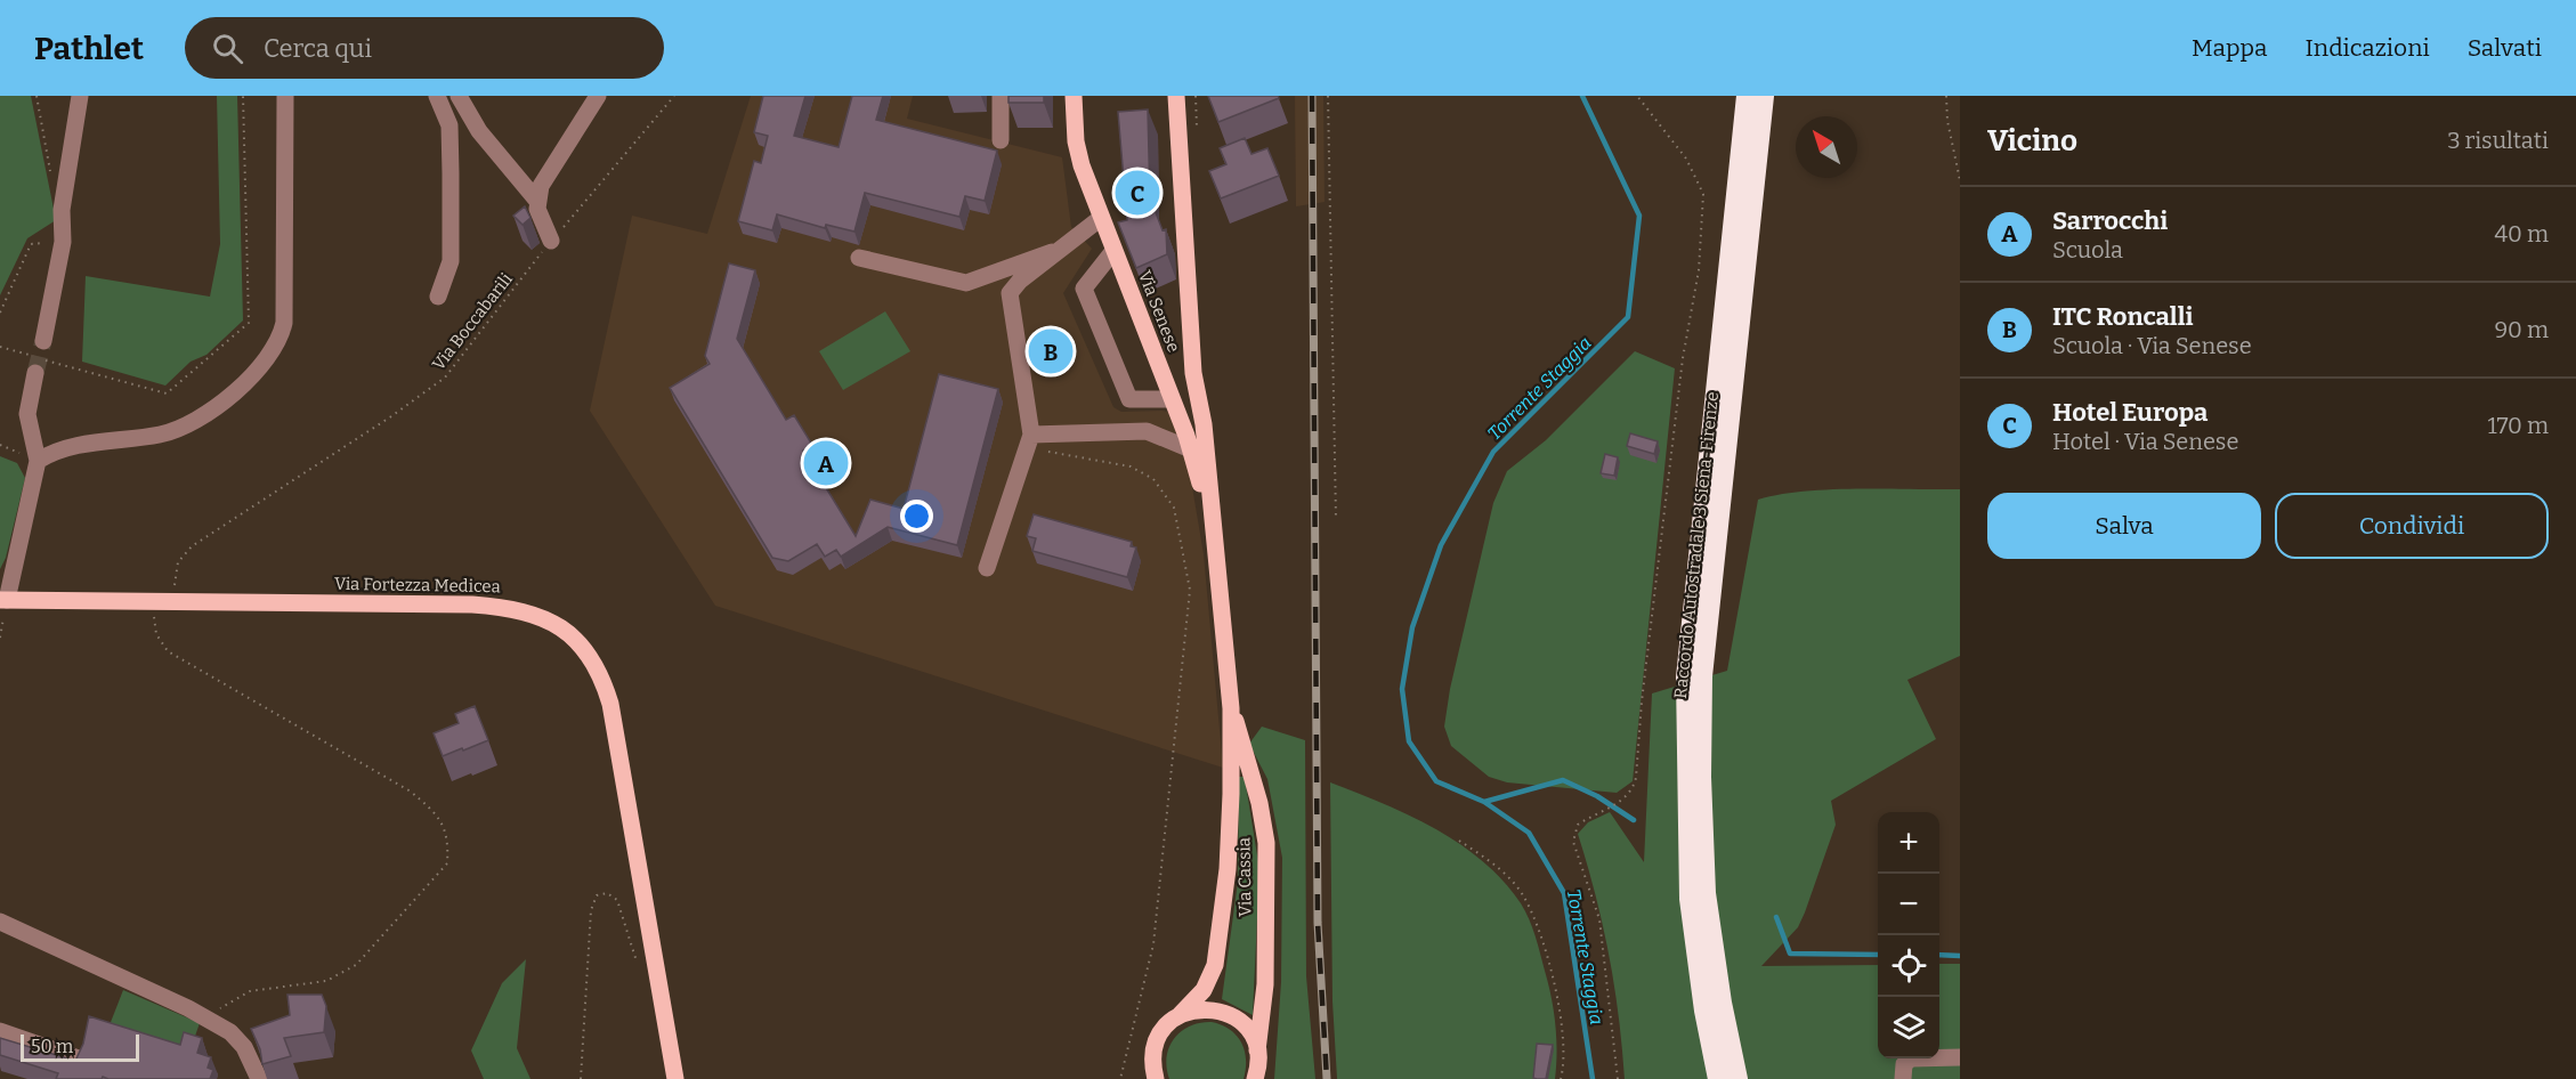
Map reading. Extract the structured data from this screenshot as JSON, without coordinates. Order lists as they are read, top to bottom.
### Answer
{
  "streets": {
    "highway": ["Raccordo Autostradale 3 Siena-Firenze"],
    "main road": ["Via Senese", "Via Fortezza Medicea", "Via Cassia"],
    "path": ["Via Boccabarili"]
  },
  "crossings": [
    ["Via Senese", "Via Cassia"],
    ["Via Boccabarili", "Via Fortezza Medicea"]
  ],
  "water": ["Torrente Staggia"],
  "scale_bar": "50 m",
  "north": "top left",
  "page": {
    "header": "Pathlet",
    "search": "Cerca qui",
    "nav": ["Mappa", "Indicazioni", "Salvati"],
    "heading": ["Vicino", "3 risultati"],
    "pins": ["C", "B", "A"],
    "list": [
      {
        "mark": "A",
        "name": "Sarrocchi",
        "note": "Scuola",
        "value": "40 m"
      },
      {
        "mark": "B",
        "name": "ITC Roncalli",
        "note": "Scuola · Via Senese",
        "value": "90 m"
      },
      {
        "mark": "C",
        "name": "Hotel Europa",
        "note": "Hotel · Via Senese",
        "value": "170 m"
      }
    ],
    "buttons": ["Salva", "Condividi"],
    "map_buttons": ["+", "−"],
    "scale": "50 m"
  }
}
